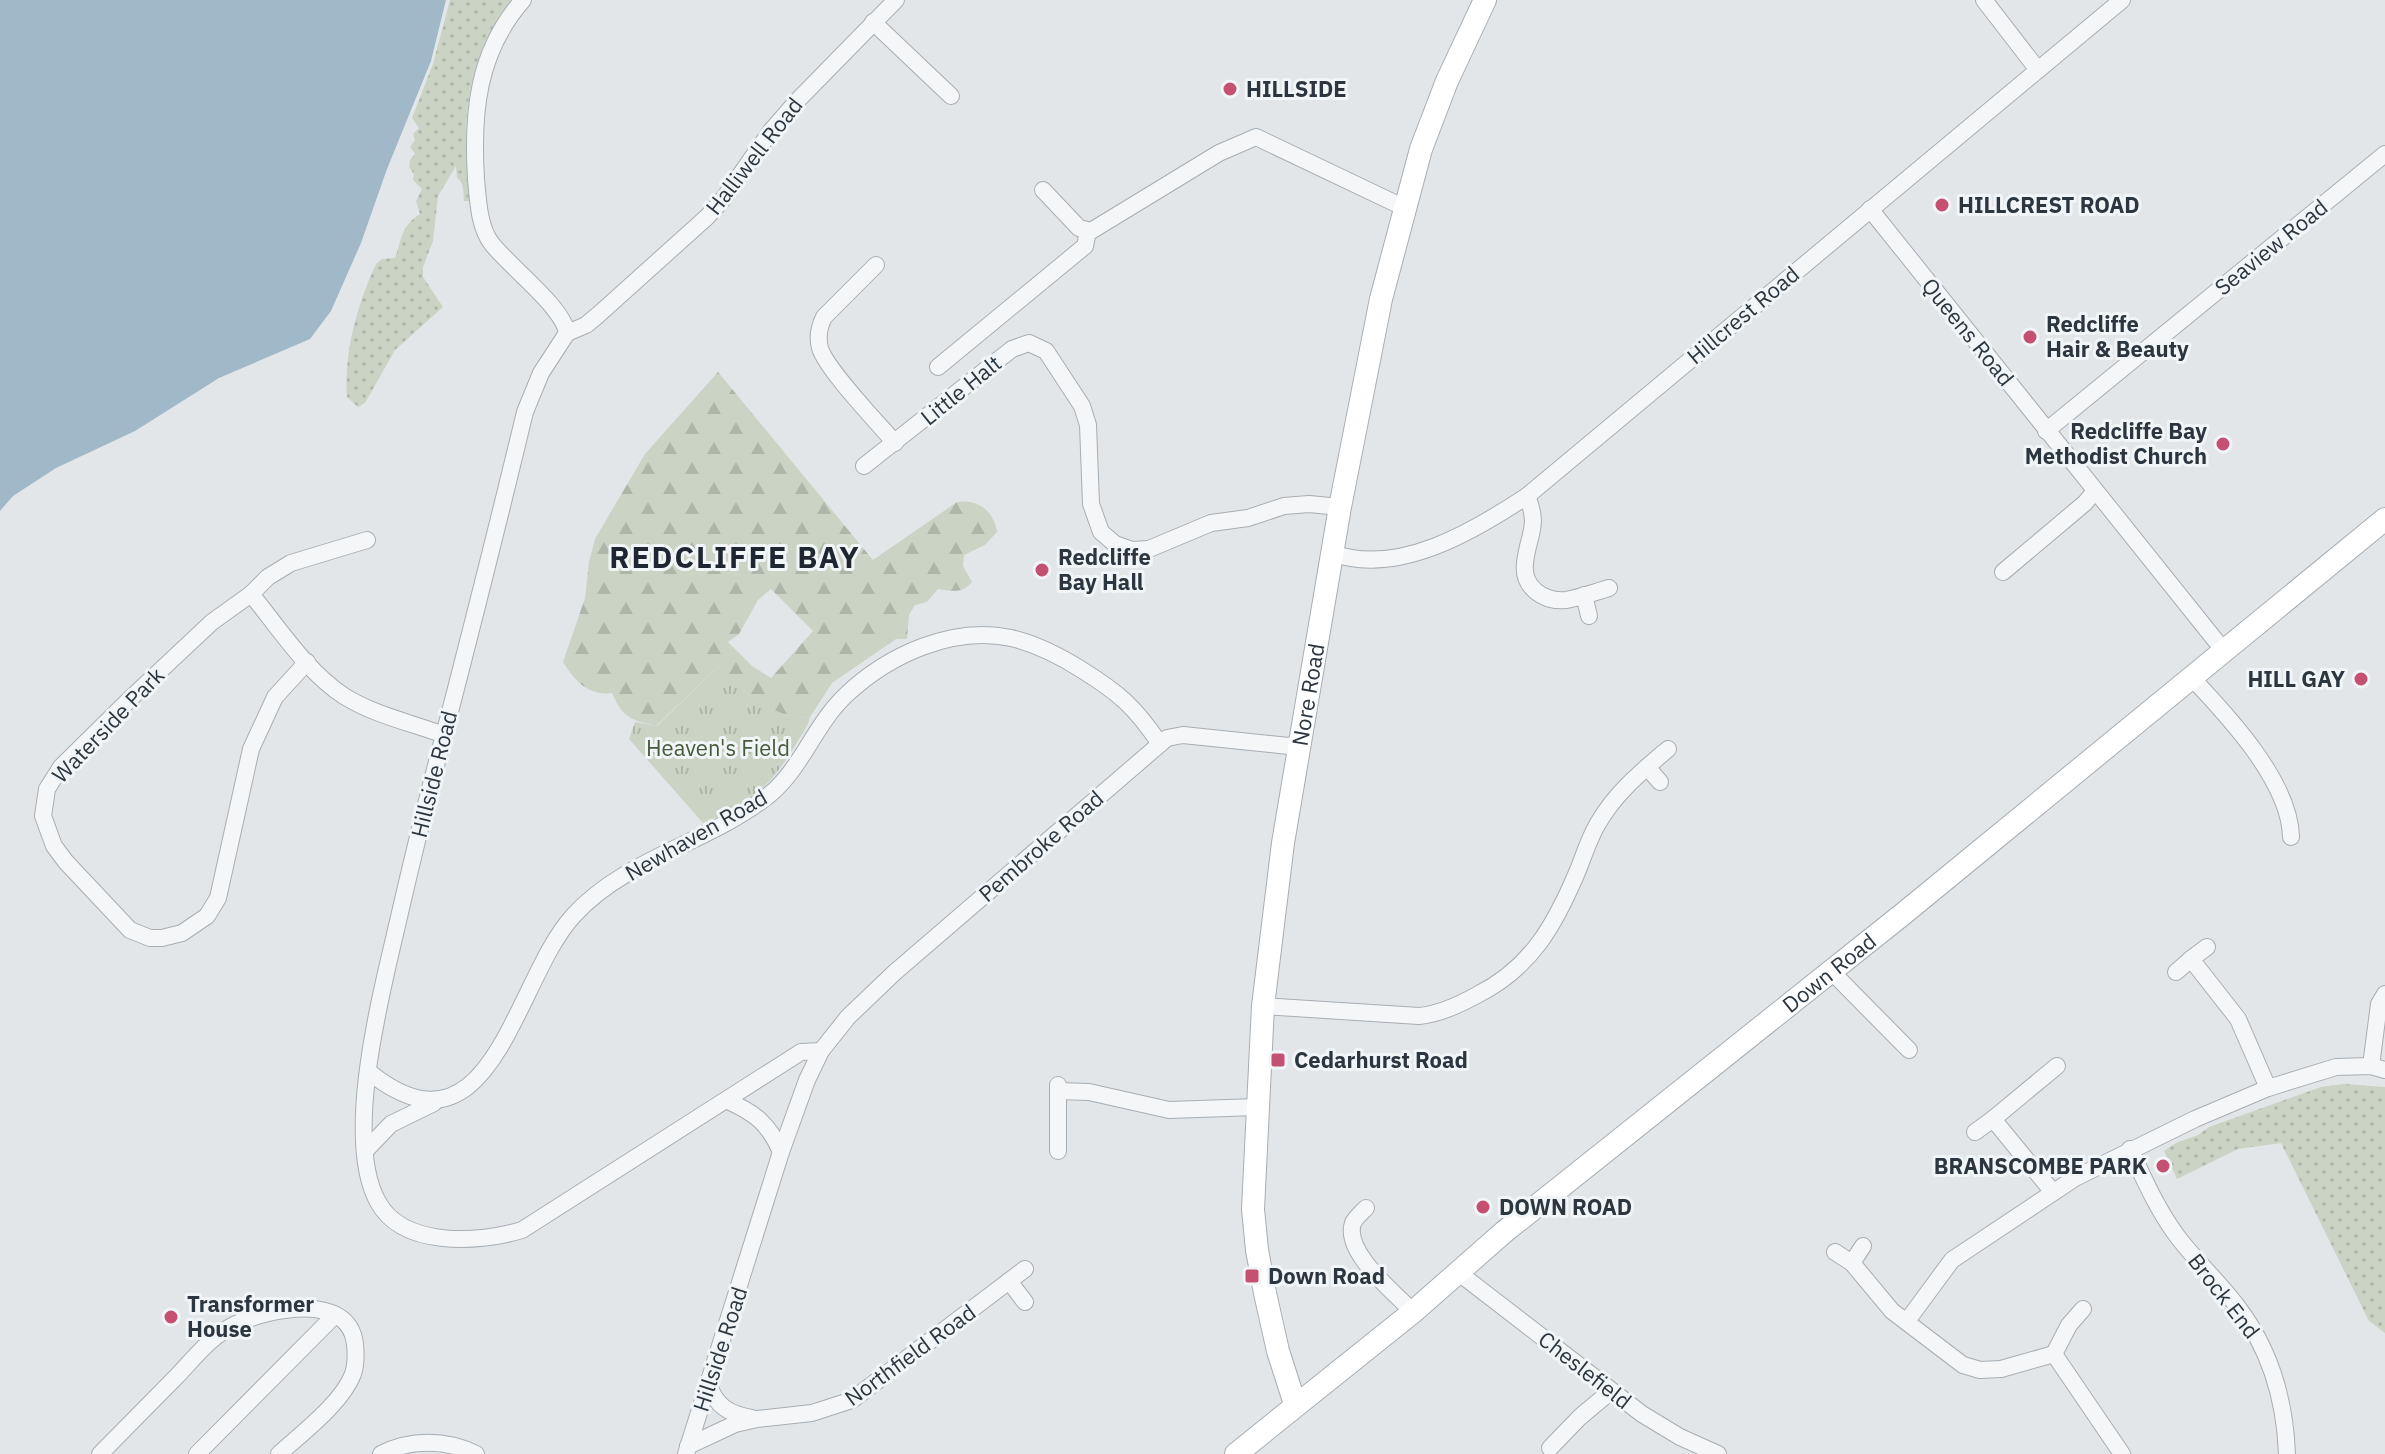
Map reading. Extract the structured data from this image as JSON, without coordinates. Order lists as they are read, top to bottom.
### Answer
{
  "streets": {
    "street": [
      "Halliwell Road",
      "Seaview Road",
      "Hillcrest Road",
      "Queens Road",
      "Little Halt",
      "Nore Road",
      "Waterside Park",
      "Hillside Road",
      "Newhaven Road",
      "Pembroke Road",
      "Down Road",
      "Brock End",
      "Northfield Road",
      "Cheslefield"
    ]
  },
  "crossings": [
    ["Halliwell Road", "Hillside Road"],
    ["Seaview Road", "Queens Road"],
    ["Hillcrest Road", "Queens Road"],
    ["Hillcrest Road", "Nore Road"],
    ["Queens Road", "Down Road"],
    ["Little Halt", "Nore Road"],
    ["Nore Road", "Down Road"],
    ["Hillside Road", "Newhaven Road"],
    ["Hillside Road", "Pembroke Road"],
    ["Hillside Road", "Northfield Road"],
    ["Newhaven Road", "Pembroke Road"],
    ["Down Road", "Cheslefield"]
  ],
  "districts": ["REDCLIFFE BAY"],
  "parks": ["Heaven's Field"],
  "places": {
    "other": [
      "HILLSIDE",
      "HILLCREST ROAD",
      "Redcliffe Hair & Beauty",
      "Redcliffe Bay Methodist Church",
      "Redcliffe Bay Hall",
      "HILL GAY",
      "BRANSCOMBE PARK",
      "DOWN ROAD",
      "Transformer House"
    ],
    "transit": ["Cedarhurst Road", "Down Road"]
  }
}
